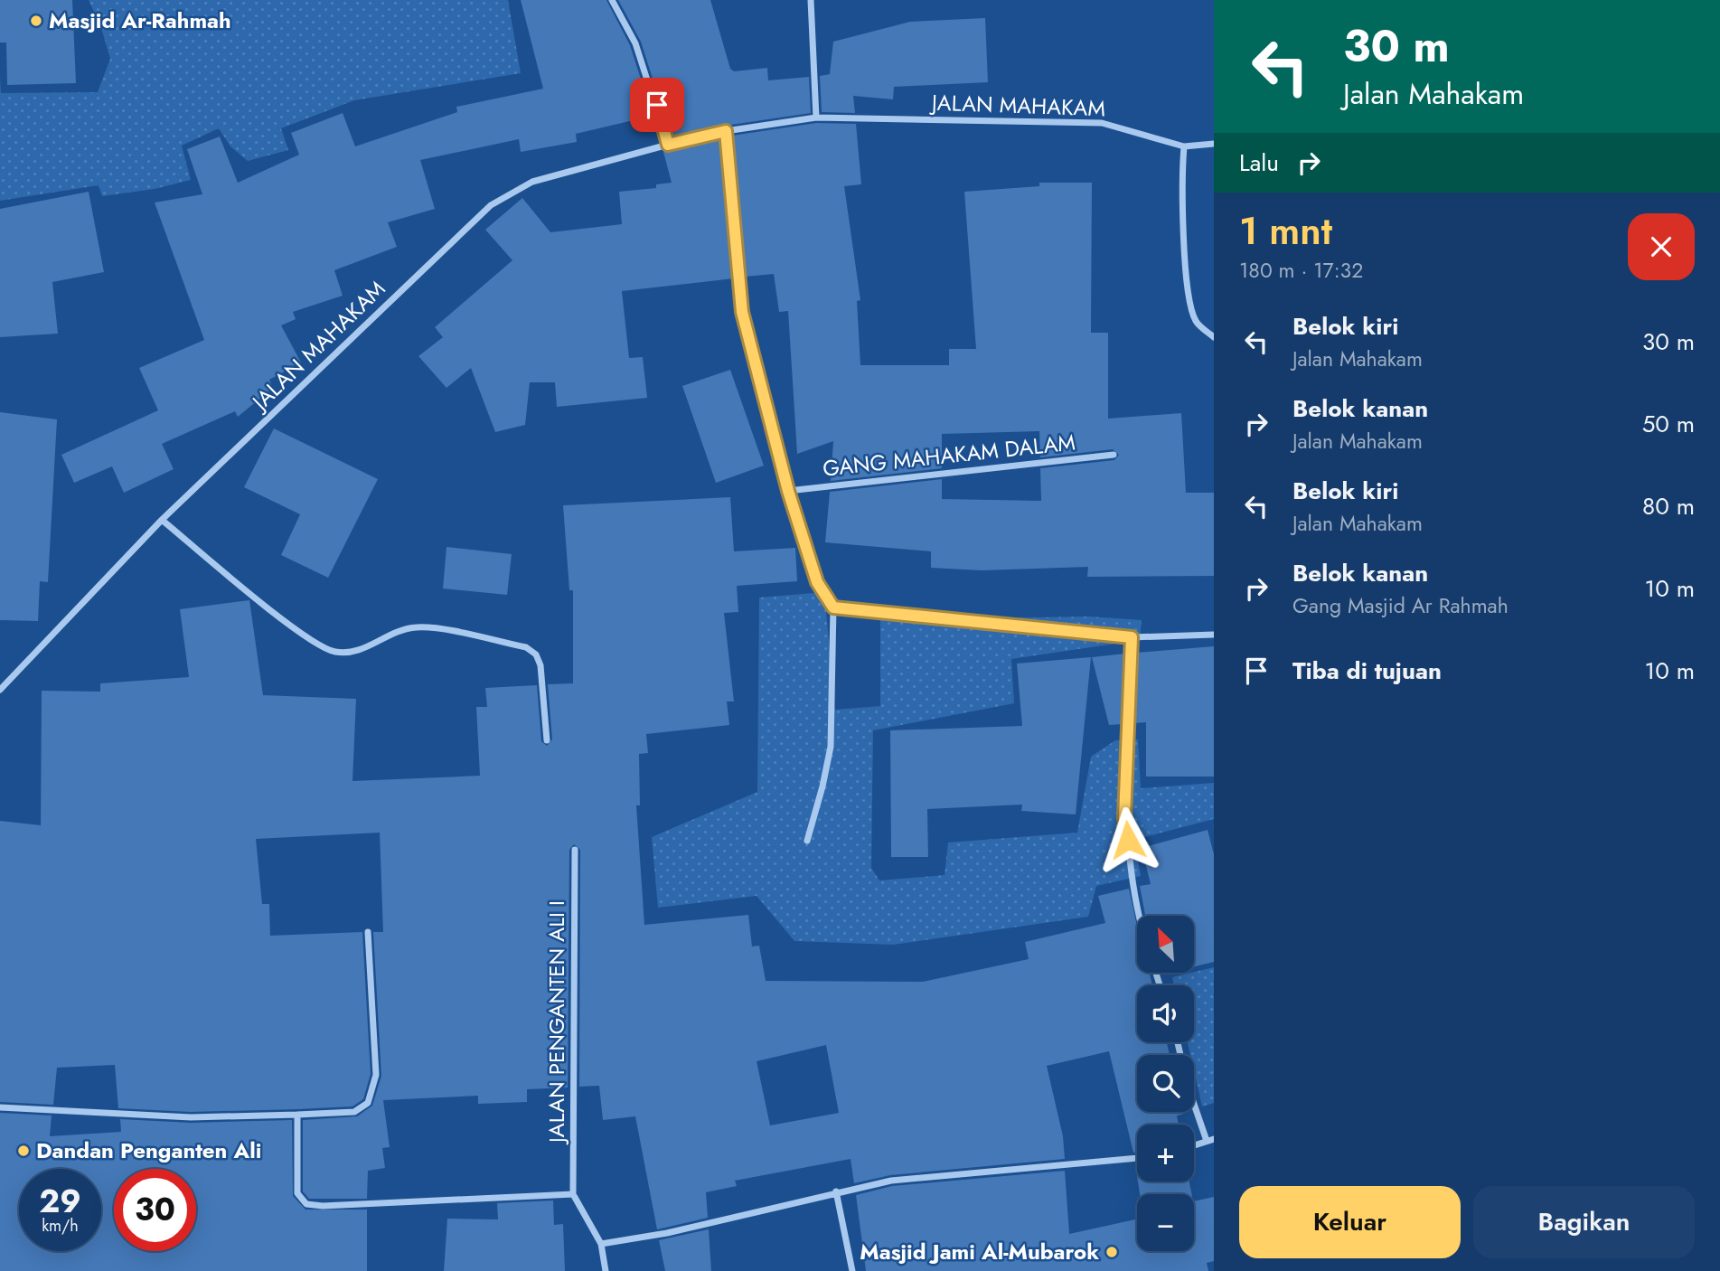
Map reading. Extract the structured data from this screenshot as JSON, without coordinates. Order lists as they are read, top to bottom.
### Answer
{
  "streets": {
    "street": ["JALAN MAHAKAM", "GANG MAHAKAM DALAM", "JALAN PENGANTEN ALI I"]
  },
  "places": ["Masjid Ar-Rahmah", "Dandan Penganten Ali", "Masjid Jami Al-Mubarok"],
  "north": "top left",
  "page": {
    "turn": ["30 m", "Jalan Mahakam"],
    "then": "Lalu",
    "heading": ["1 mnt", "180 m · 17:32"],
    "list": [
      {
        "name": "Belok kiri",
        "note": "Jalan Mahakam",
        "value": "30 m"
      },
      {
        "name": "Belok kanan",
        "note": "Jalan Mahakam",
        "value": "50 m"
      },
      {
        "name": "Belok kiri",
        "note": "Jalan Mahakam",
        "value": "80 m"
      },
      {
        "name": "Belok kanan",
        "note": "Gang Masjid Ar Rahmah",
        "value": "10 m"
      },
      {
        "name": "Tiba di tujuan",
        "value": "10 m"
      }
    ],
    "map_buttons": ["+", "−"],
    "speed": "29 km/h",
    "limit": "30",
    "buttons": ["Keluar", "Bagikan"]
  }
}
